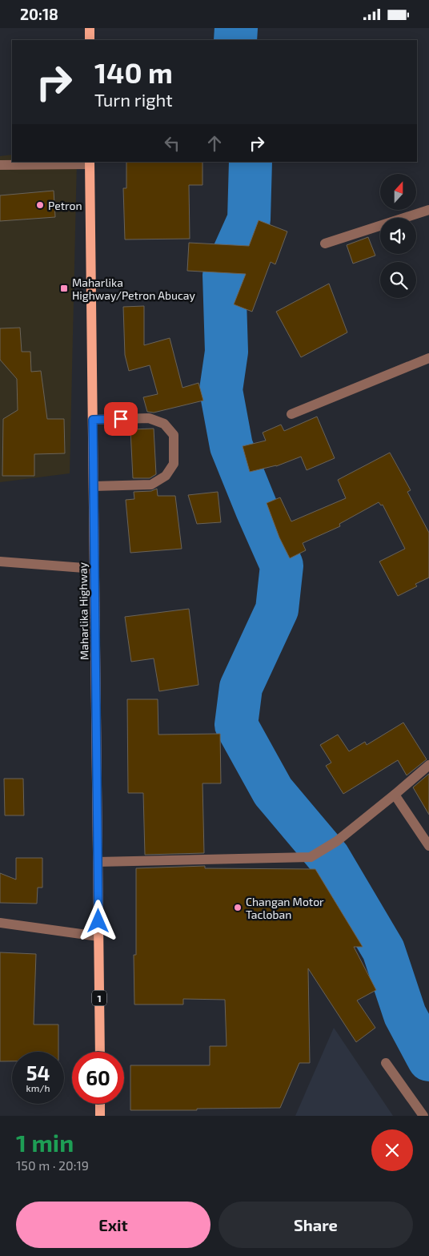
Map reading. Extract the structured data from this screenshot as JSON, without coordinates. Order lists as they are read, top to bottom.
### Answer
{
  "streets": {
    "main road": ["Maharlika Highway", "1"]
  },
  "places": {
    "other": ["Petron", "Changan Motor Tacloban"],
    "transit": ["Maharlika Highway/Petron Abucay"]
  },
  "north": "top",
  "page": {
    "status": "20:18",
    "turn": ["140 m", "Turn right"],
    "speed": "54 km/h",
    "limit": "60",
    "heading": ["1 min", "150 m · 20:19"],
    "buttons": ["Exit", "Share"]
  }
}
